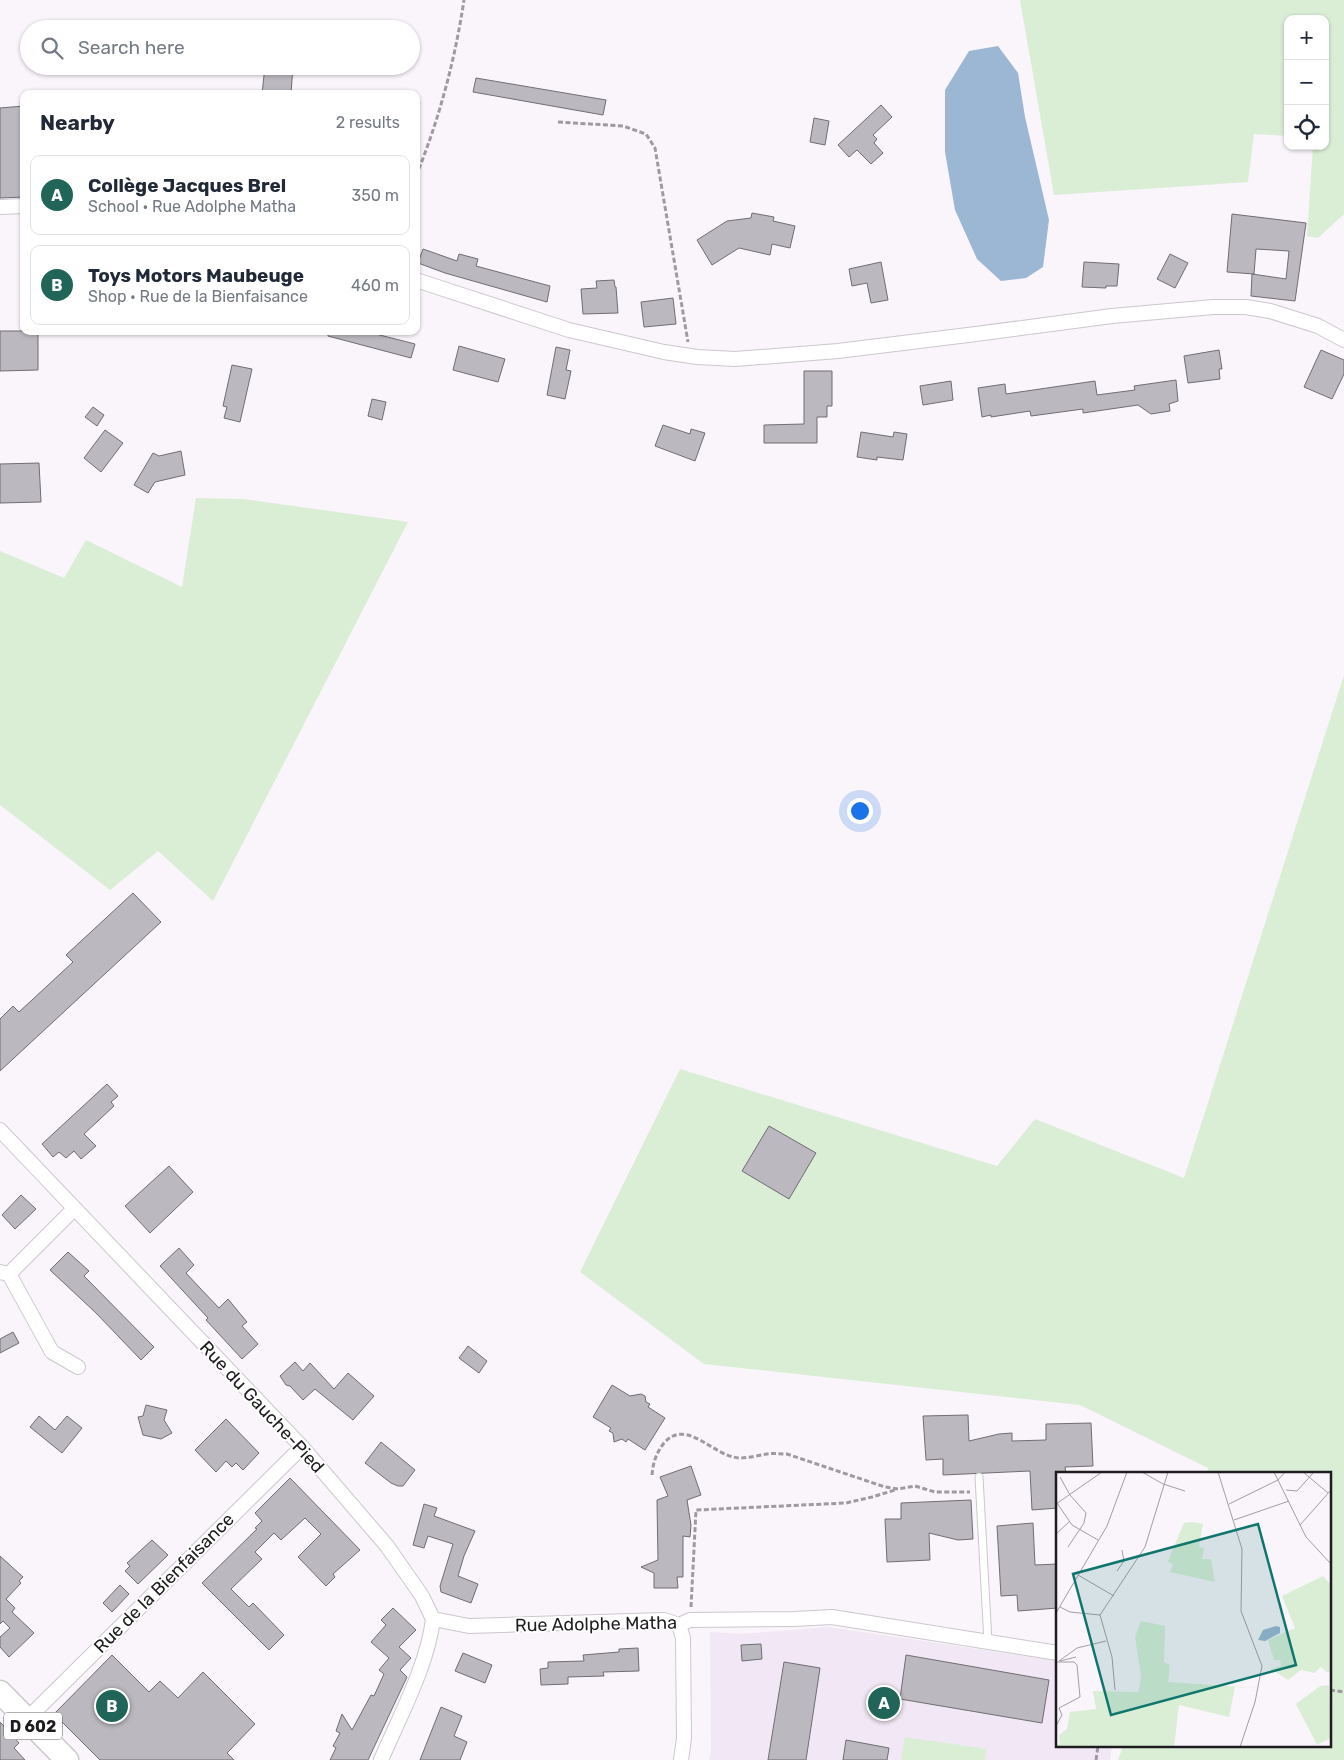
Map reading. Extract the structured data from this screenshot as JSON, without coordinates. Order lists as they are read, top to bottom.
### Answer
{
  "streets": {
    "main road": ["D 602"],
    "street": ["Rue du Gauche-Pied", "Rue de la Bienfaisance", "Rue Adolphe Matha"]
  },
  "crossings": [
    ["Rue du Gauche-Pied", "Rue de la Bienfaisance"],
    ["Rue du Gauche-Pied", "Rue Adolphe Matha"],
    ["Rue de la Bienfaisance", "D 602"]
  ],
  "page": {
    "map_buttons": ["+", "−"],
    "search": "Search here",
    "heading": ["Nearby", "2 results"],
    "list": [
      {
        "mark": "A",
        "name": "Collège Jacques Brel",
        "note": "School · Rue Adolphe Matha",
        "value": "350 m"
      },
      {
        "mark": "B",
        "name": "Toys Motors Maubeuge",
        "note": "Shop · Rue de la Bienfaisance",
        "value": "460 m"
      }
    ],
    "pins": ["A", "B"]
  }
}
